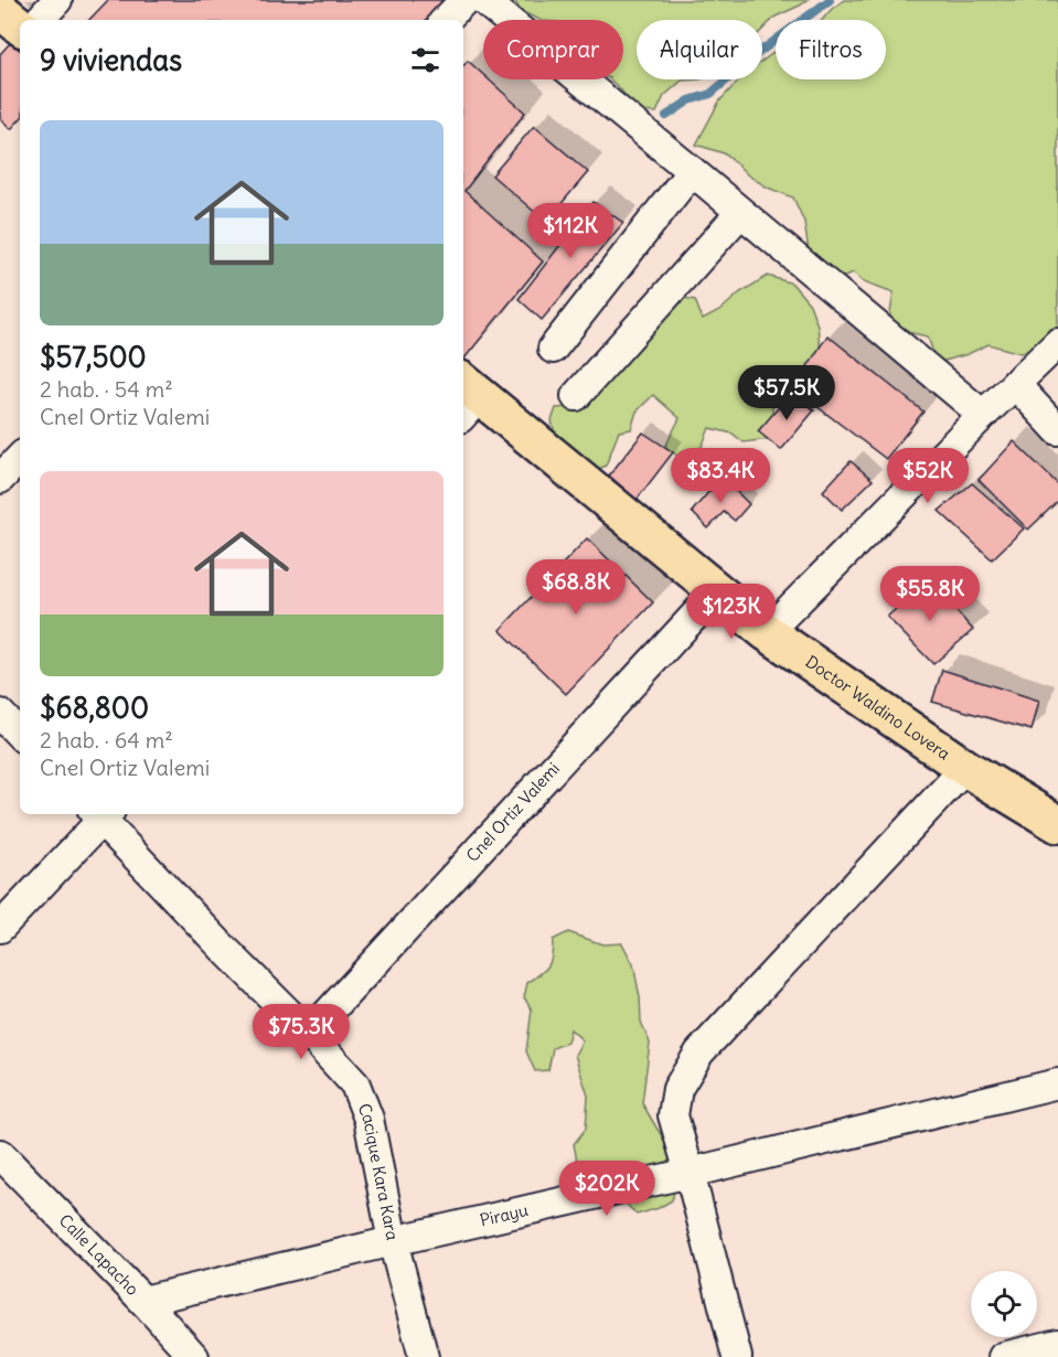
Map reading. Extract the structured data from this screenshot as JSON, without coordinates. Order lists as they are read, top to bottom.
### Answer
{
  "streets": {
    "main road": ["Doctor Waldino Lovera"],
    "street": [
      "Cnel Ortiz Valemi",
      "Cacique Kara Kara",
      "Pirayu",
      "Calle Lapacho"
    ]
  },
  "crossings": [
    ["Doctor Waldino Lovera", "Cnel Ortiz Valemi"],
    ["Cnel Ortiz Valemi", "Cacique Kara Kara"],
    ["Cacique Kara Kara", "Pirayu"],
    ["Pirayu", "Calle Lapacho"]
  ],
  "page": {
    "chip": ["Comprar", "Alquilar", "Filtros"],
    "heading": "9 viviendas",
    "list": [
      {
        "name": "$57,500",
        "note": "2 hab. · 54 m² · Cnel Ortiz Valemi"
      },
      {
        "name": "$68,800",
        "note": "2 hab. · 64 m² · Cnel Ortiz Valemi"
      }
    ],
    "price": [
      "$112K",
      "$57.5K",
      "$83.4K",
      "$52K",
      "$68.8K",
      "$55.8K",
      "$123K",
      "$75.3K",
      "$202K"
    ]
  }
}
